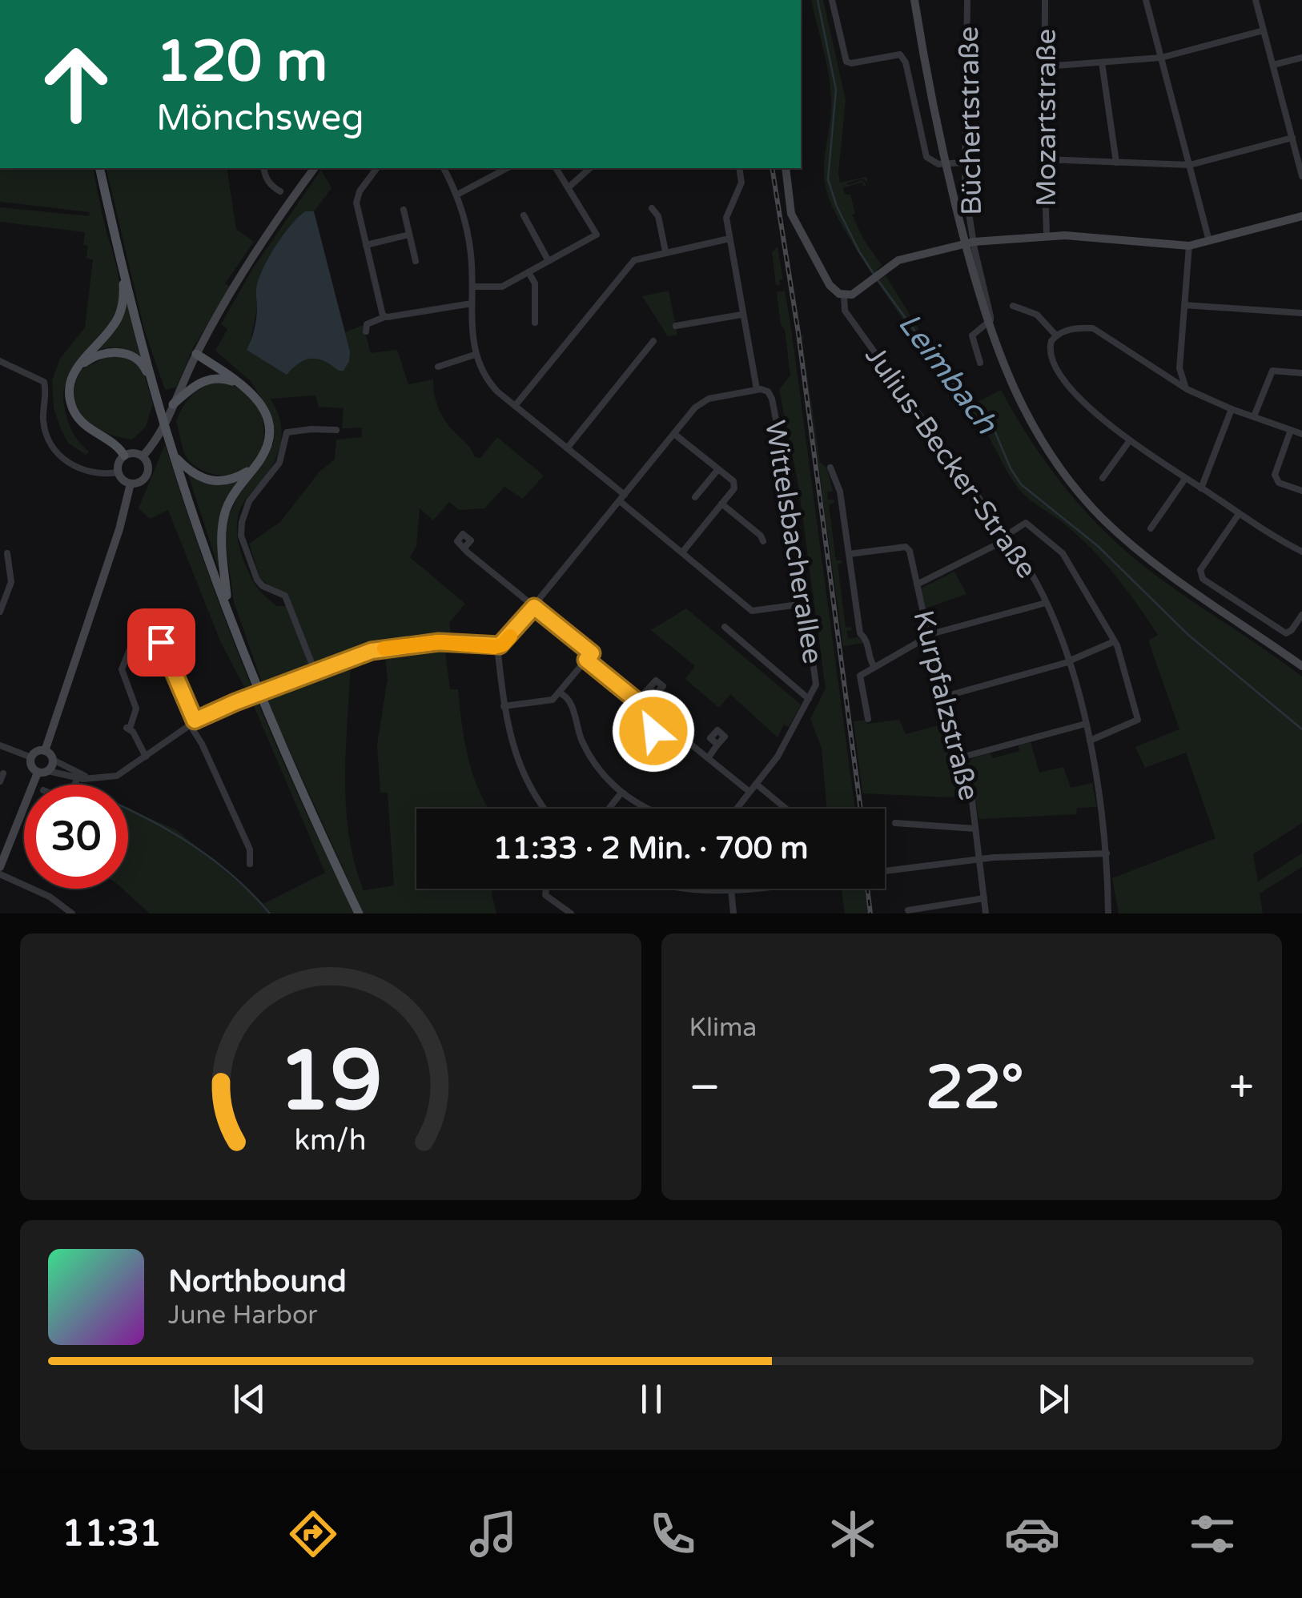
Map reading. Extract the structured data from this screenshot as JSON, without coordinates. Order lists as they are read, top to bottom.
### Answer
{
  "streets": {
    "street": [
      "Mozartstraße",
      "Büchertstraße",
      "Julius-Becker-Straße",
      "Wittelsbacherallee",
      "Kurpfalzstraße"
    ]
  },
  "water": ["Leimbach"],
  "page": {
    "turn": ["120 m", "Mönchsweg"],
    "limit": "30",
    "trip": "11:33 · 2 Min. · 700 m",
    "tile": "Klima",
    "heat": ["−", "22°", "+"],
    "song": ["Northbound", "June Harbor"],
    "tabs": "11:31",
    "gauge": ["19", "km/h"]
  }
}
